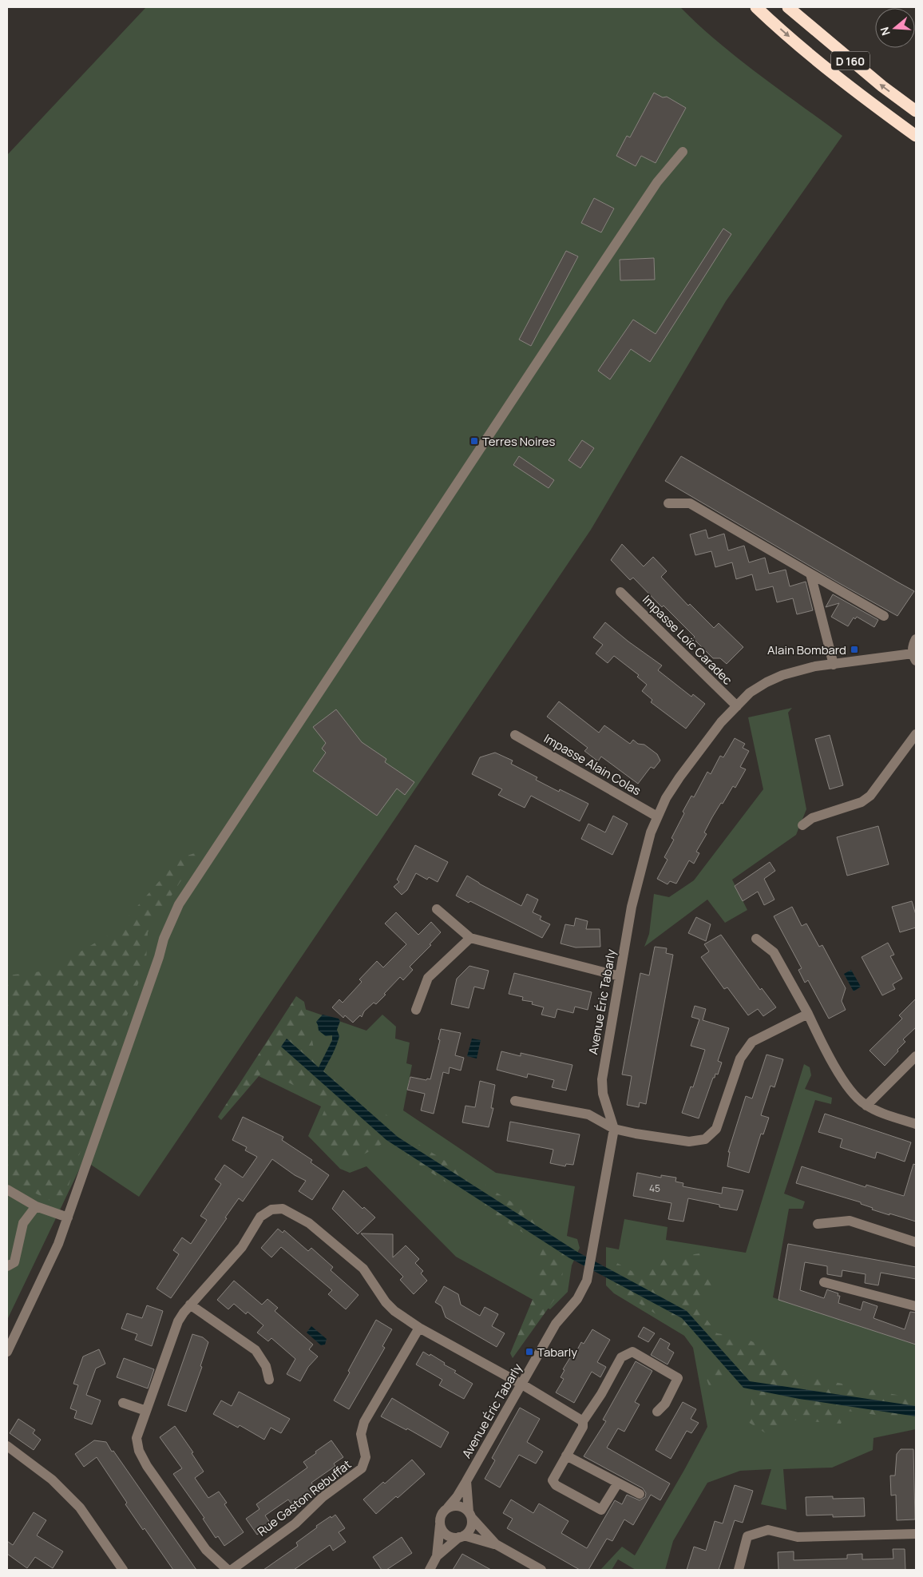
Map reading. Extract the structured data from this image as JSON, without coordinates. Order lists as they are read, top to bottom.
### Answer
{
  "streets": {
    "highway": ["D 160"],
    "street": [
      "Impasse Loïc Caradec",
      "Impasse Alain Colas",
      "Avenue Éric Tabarly",
      "Rue Gaston Rebuffat"
    ]
  },
  "crossings": [
    ["Impasse Loïc Caradec", "Avenue Éric Tabarly"],
    ["Impasse Alain Colas", "Avenue Éric Tabarly"]
  ],
  "places": {
    "transit": ["Terres Noires", "Alain Bombard", "Tabarly"]
  },
  "house_numbers": ["45"],
  "north": "left"
}
